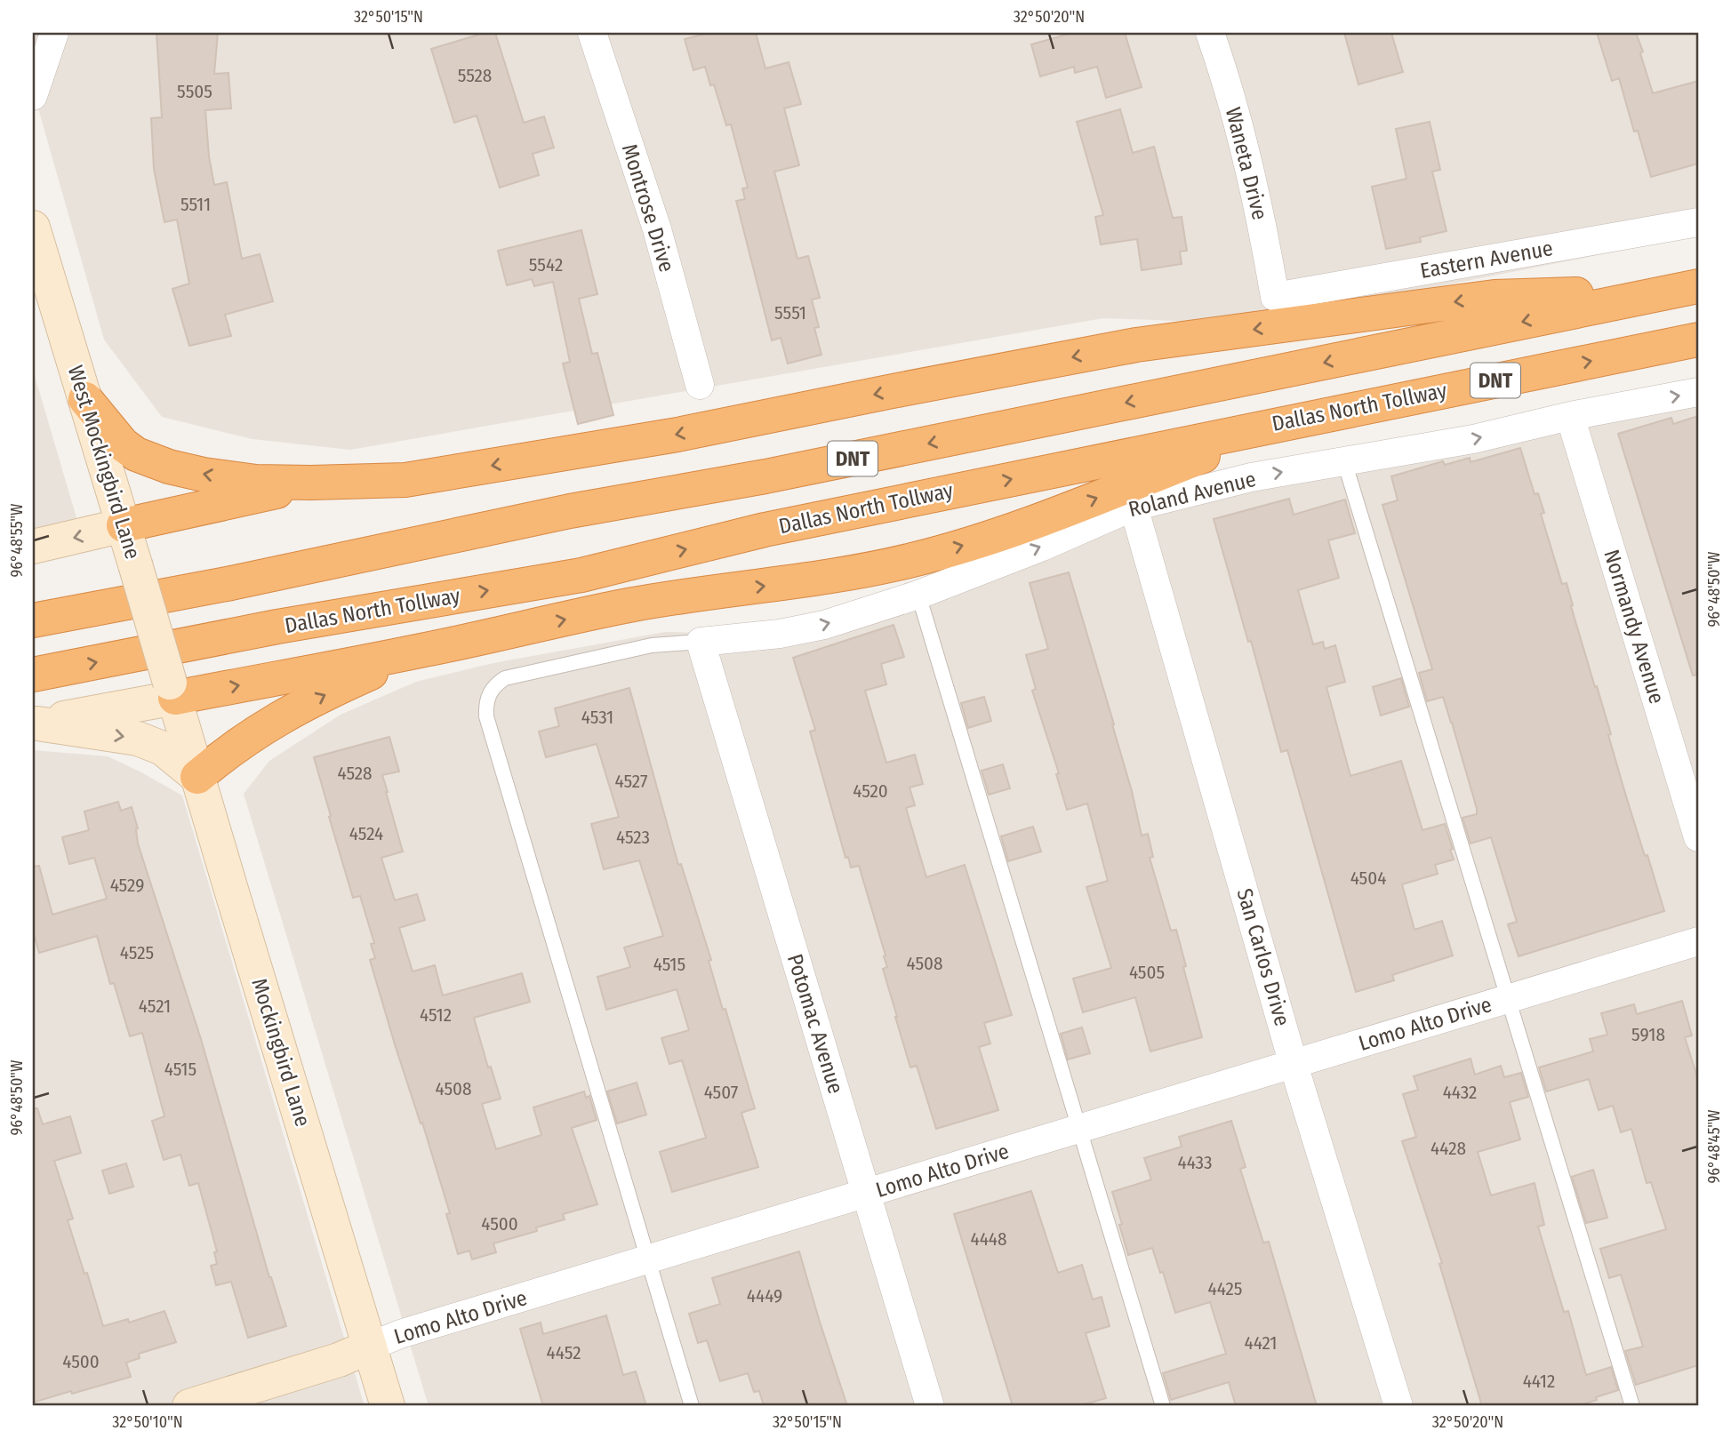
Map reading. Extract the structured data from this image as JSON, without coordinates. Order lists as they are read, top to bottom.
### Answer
{
  "streets": {
    "highway": ["DNT", "Dallas North Tollway"],
    "main road": ["West Mockingbird Lane", "Lomo Alto Drive", "Mockingbird Lane"],
    "street": [
      "Waneta Drive",
      "Montrose Drive",
      "Eastern Avenue",
      "Roland Avenue",
      "Normandy Avenue",
      "San Carlos Drive",
      "Potomac Avenue"
    ]
  },
  "crossings": [
    ["Waneta Drive", "Eastern Avenue"],
    ["West Mockingbird Lane", "Mockingbird Lane"],
    ["Roland Avenue", "Normandy Avenue"],
    ["Roland Avenue", "San Carlos Drive"],
    ["Roland Avenue", "Potomac Avenue"],
    ["San Carlos Drive", "Lomo Alto Drive"],
    ["Potomac Avenue", "Lomo Alto Drive"],
    ["Lomo Alto Drive", "Mockingbird Lane"]
  ],
  "one_way": ["Roland Avenue"],
  "house_numbers": [
    "5528",
    "5505",
    "5511",
    "5542",
    "5551",
    "4531",
    "4528",
    "4527",
    "4520",
    "4524",
    "4523",
    "4504",
    "4529",
    "4525",
    "4508",
    "4515",
    "4505",
    "4521",
    "4512",
    "5918",
    "4515",
    "4508",
    "4507",
    "4432",
    "4428",
    "4433",
    "4500",
    "4448",
    "4425",
    "4449",
    "4421",
    "4452",
    "4500",
    "4412"
  ],
  "coordinates": [
    "32°50'15\"N",
    "32°50'20\"N",
    "96°48'55\"W",
    "96°48'50\"W",
    "96°48'45\"W",
    "32°50'10\"N"
  ]
}
